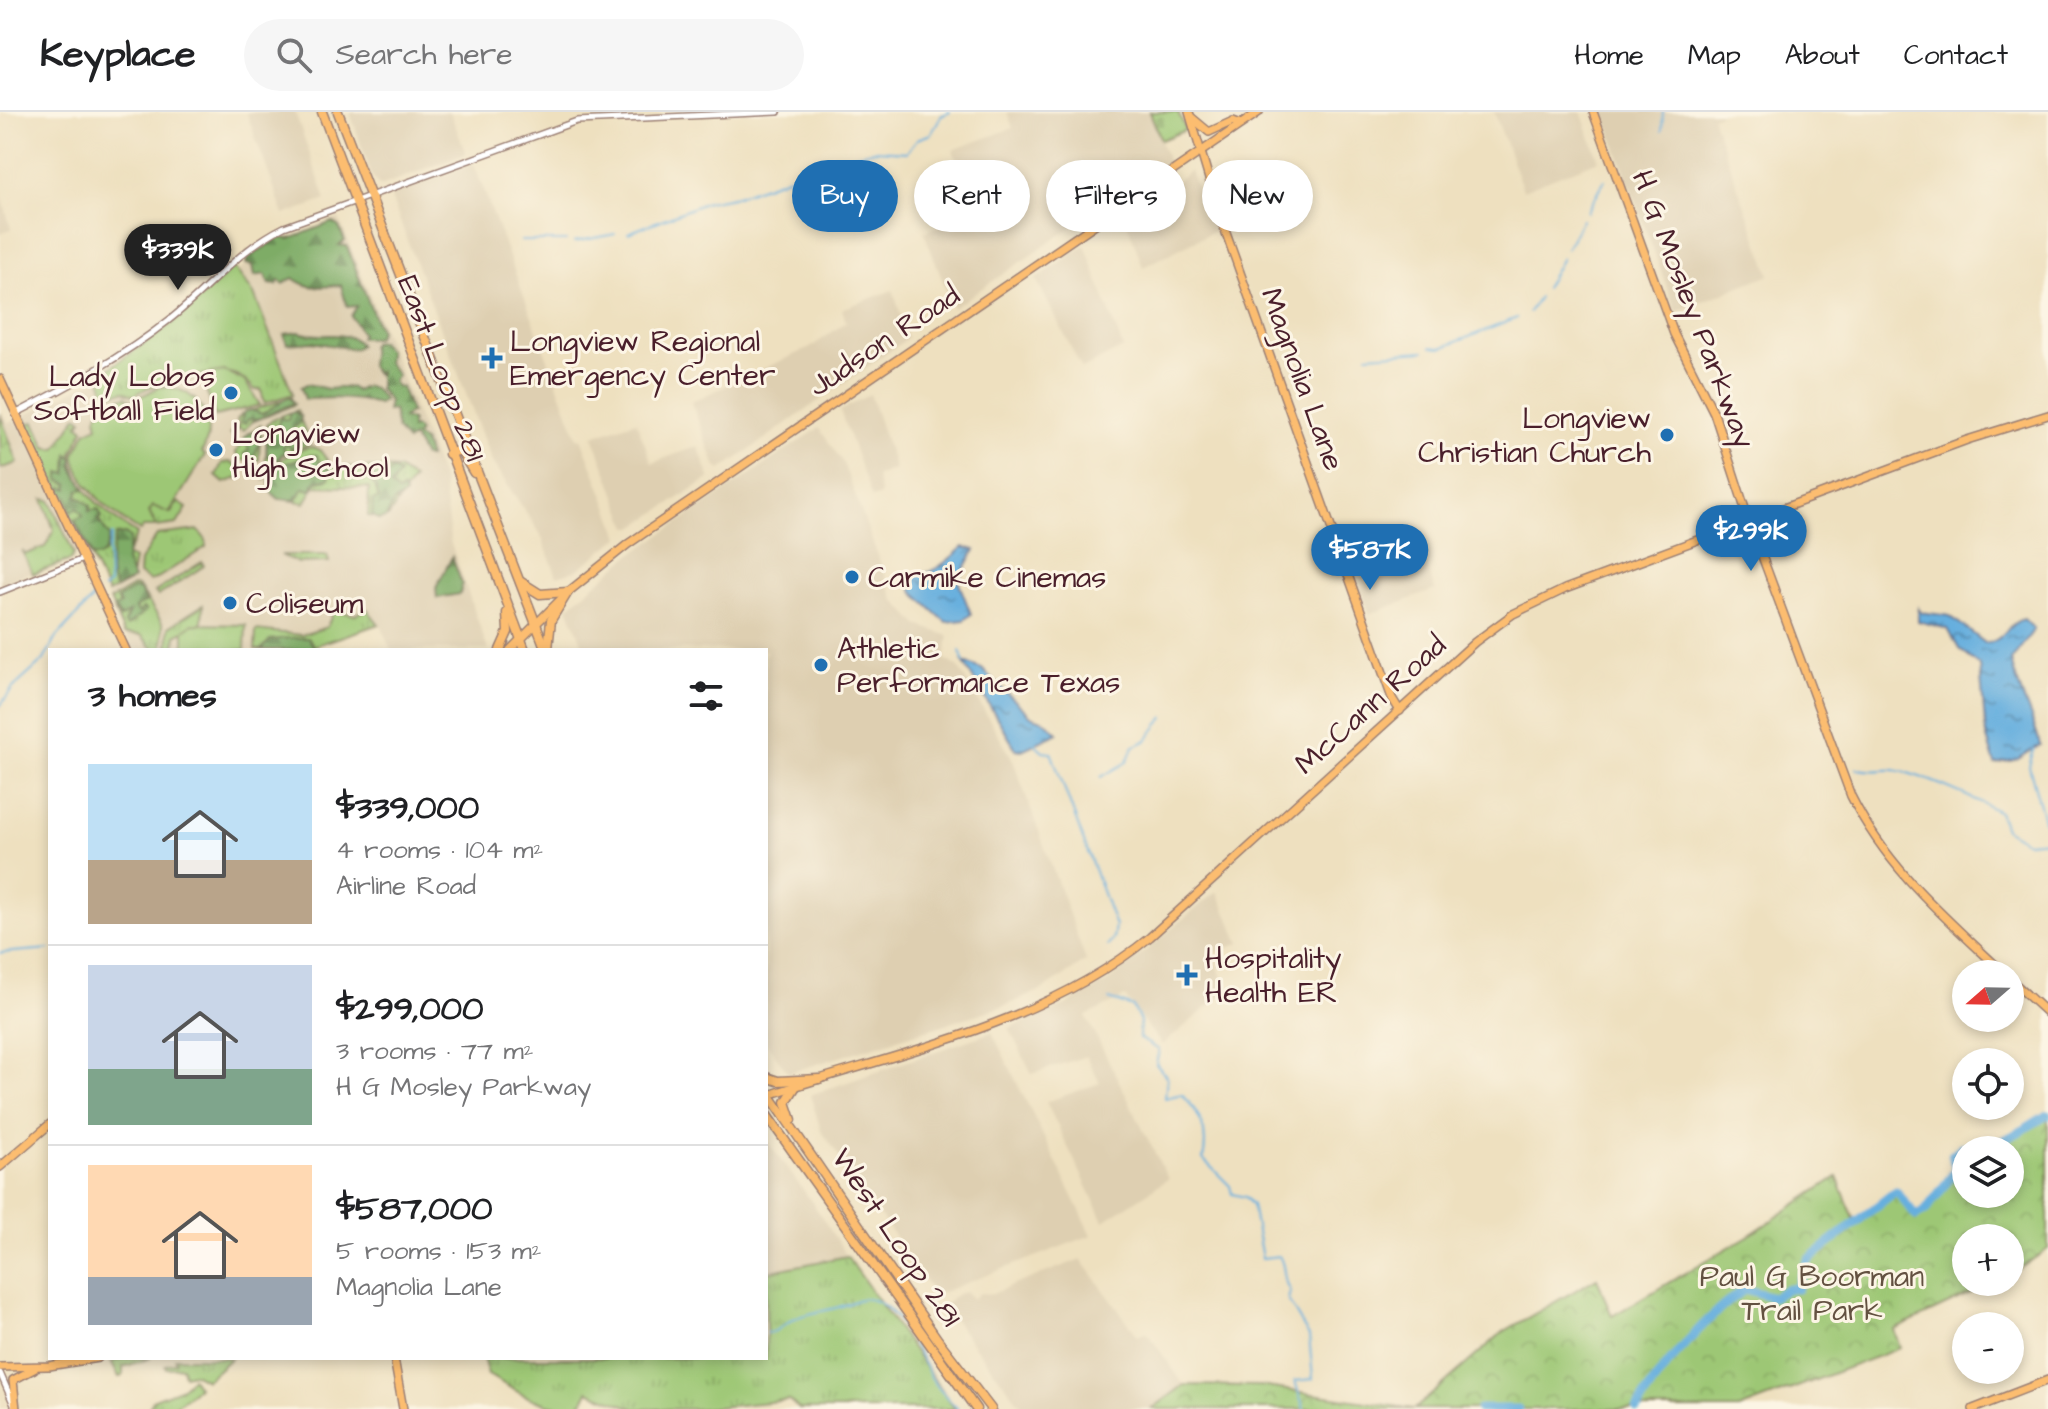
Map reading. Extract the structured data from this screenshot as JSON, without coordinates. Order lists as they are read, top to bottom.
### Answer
{
  "streets": {
    "highway": ["East Loop 281", "West Loop 281"],
    "main road": [
      "H G Mosley Parkway",
      "Judson Road",
      "Magnolia Lane",
      "McCann Road"
    ]
  },
  "crossings": [
    ["H G Mosley Parkway", "McCann Road"],
    ["Judson Road", "East Loop 281"],
    ["Judson Road", "Magnolia Lane"],
    ["Magnolia Lane", "McCann Road"]
  ],
  "parks": ["Paul G Boorman Trail Park"],
  "places": {
    "health": ["Longview Regional Emergency Center", "Hospitality Health ER"],
    "other": [
      "Lady Lobos Softball Field",
      "Longview Christian Church",
      "Longview High School",
      "Carmike Cinemas",
      "Coliseum",
      "Athletic Performance Texas"
    ]
  },
  "north": "left",
  "page": {
    "header": "Keyplace",
    "search": "Search here",
    "nav": [
      "Home",
      "Map",
      "About",
      "Contact"
    ],
    "chip": [
      "Buy",
      "Rent",
      "Filters",
      "New"
    ],
    "price": ["$339K", "$299K", "$587K"],
    "heading": "3 homes",
    "list": [
      {
        "name": "$339,000",
        "note": "4 rooms · 104 m² · Airline Road"
      },
      {
        "name": "$299,000",
        "note": "3 rooms · 77 m² · H G Mosley Parkway"
      },
      {
        "name": "$587,000",
        "note": "5 rooms · 153 m² · Magnolia Lane"
      }
    ],
    "map_buttons": ["+", "−"]
  }
}
